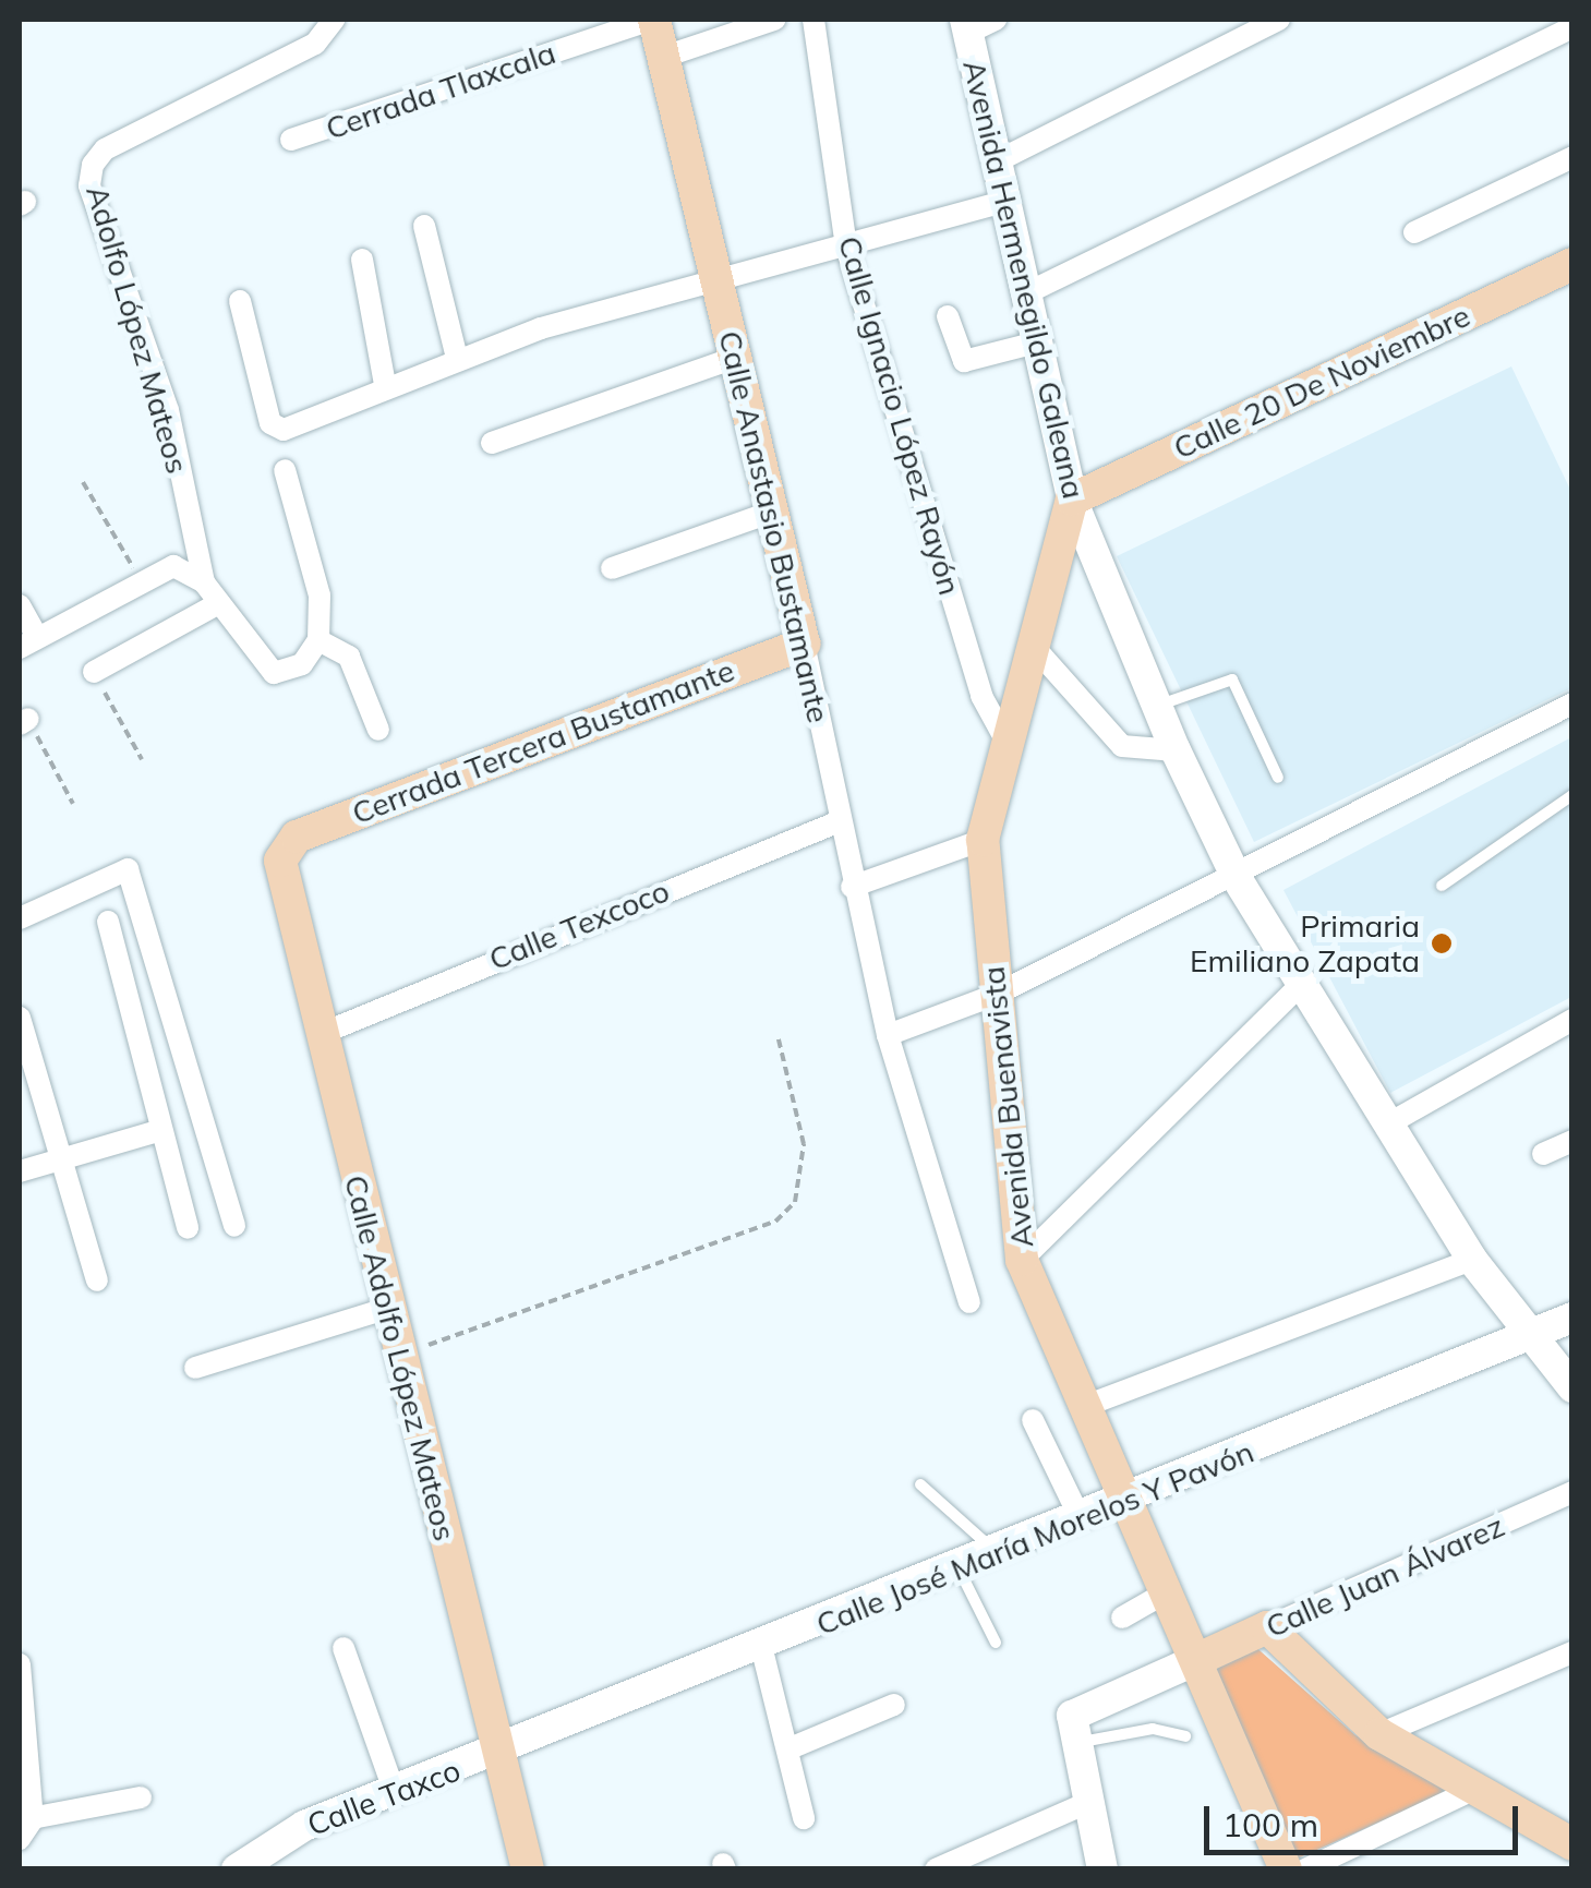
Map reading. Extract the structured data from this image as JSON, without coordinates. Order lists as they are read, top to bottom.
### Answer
{
  "streets": {
    "main road": [
      "Calle 20 De Noviembre",
      "Calle Anastasio Bustamante",
      "Cerrada Tercera Bustamante",
      "Avenida Buenavista",
      "Calle Adolfo López Mateos",
      "Calle Juan Álvarez"
    ],
    "street": [
      "Cerrada Tlaxcala",
      "Avenida Hermenegildo Galeana",
      "Adolfo López Mateos",
      "Calle Ignacio López Rayón",
      "Calle Texcoco",
      "Calle José María Morelos Y Pavón",
      "Calle Taxco"
    ]
  },
  "crossings": [
    ["Cerrada Tlaxcala", "Calle Anastasio Bustamante"],
    ["Avenida Hermenegildo Galeana", "Calle 20 De Noviembre"],
    ["Avenida Hermenegildo Galeana", "Avenida Buenavista"],
    ["Avenida Hermenegildo Galeana", "Calle José María Morelos Y Pavón"],
    ["Calle 20 De Noviembre", "Avenida Buenavista"],
    ["Calle Ignacio López Rayón", "Avenida Buenavista"],
    ["Calle Anastasio Bustamante", "Cerrada Tercera Bustamante"],
    ["Calle Anastasio Bustamante", "Calle Texcoco"],
    ["Cerrada Tercera Bustamante", "Calle Adolfo López Mateos"],
    ["Calle Texcoco", "Calle Adolfo López Mateos"],
    ["Avenida Buenavista", "Calle José María Morelos Y Pavón"],
    ["Avenida Buenavista", "Calle Juan Álvarez"],
    ["Calle Adolfo López Mateos", "Calle José María Morelos Y Pavón"],
    ["Calle Adolfo López Mateos", "Calle Taxco"],
    ["Calle José María Morelos Y Pavón", "Calle Taxco"]
  ],
  "places": ["Primaria Emiliano Zapata"],
  "scale_bar": "100 m"
}
